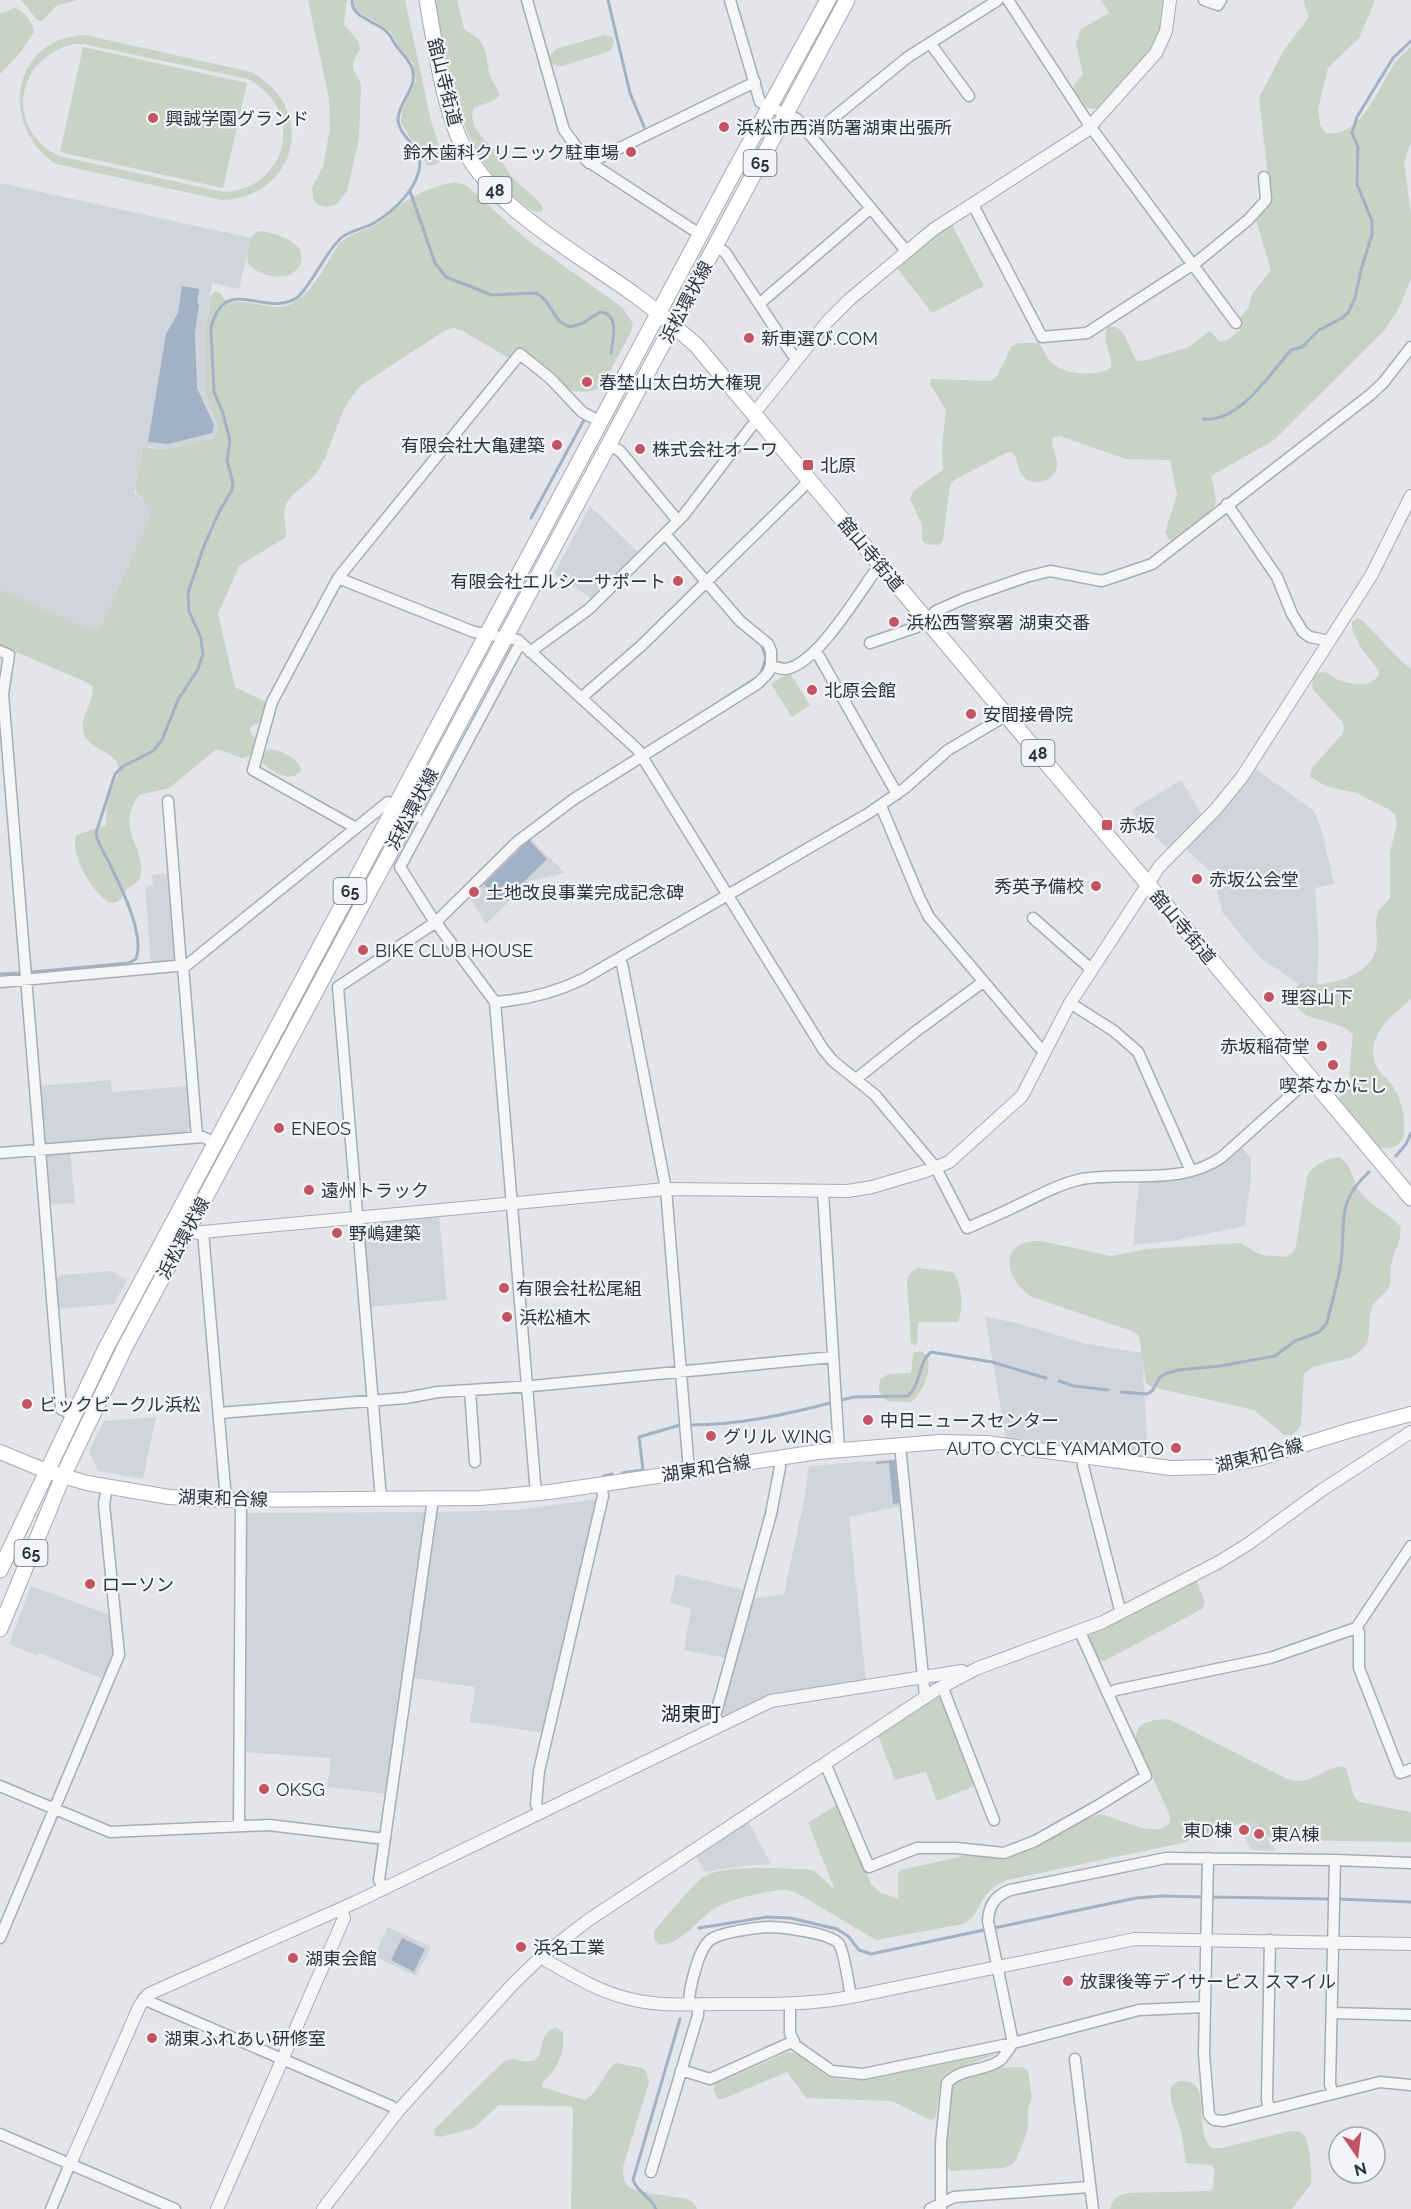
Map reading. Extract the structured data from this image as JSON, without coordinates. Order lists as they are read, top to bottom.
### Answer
{
  "streets": {
    "main road": [
      "舘山寺街道",
      "65",
      "48",
      "浜松環状線",
      "湖東和合線"
    ]
  },
  "crossings": [
    ["舘山寺街道", "浜松環状線"],
    ["浜松環状線", "湖東和合線"]
  ],
  "districts": ["湖東町"],
  "places": {
    "other": [
      "興誠学園グランド",
      "浜松市西消防署湖東出張所",
      "鈴木歯科クリニック駐車場",
      "新車選び.COM",
      "春埜山太白坊大権現",
      "有限会社大亀建築",
      "株式会社オーワ",
      "有限会社エルシーサポート",
      "浜松西警察署 湖東交番",
      "北原会館",
      "安間接骨院",
      "赤坂公会堂",
      "秀英予備校",
      "土地改良事業完成記念碑",
      "BIKE CLUB HOUSE",
      "理容山下",
      "赤坂稲荷堂",
      "喫茶なかにし",
      "ENEOS",
      "遠州トラック",
      "野嶋建築",
      "有限会社松尾組",
      "浜松植木",
      "ビックビークル浜松",
      "中日ニュースセンター",
      "グリル WING",
      "AUTO CYCLE YAMAMOTO",
      "ローソン",
      "OKSG",
      "東D棟",
      "東A棟",
      "浜名工業",
      "湖東会館",
      "放課後等デイサービス スマイル",
      "湖東ふれあい研修室"
    ],
    "transit": ["北原", "赤坂"]
  },
  "north": "bottom"
}
